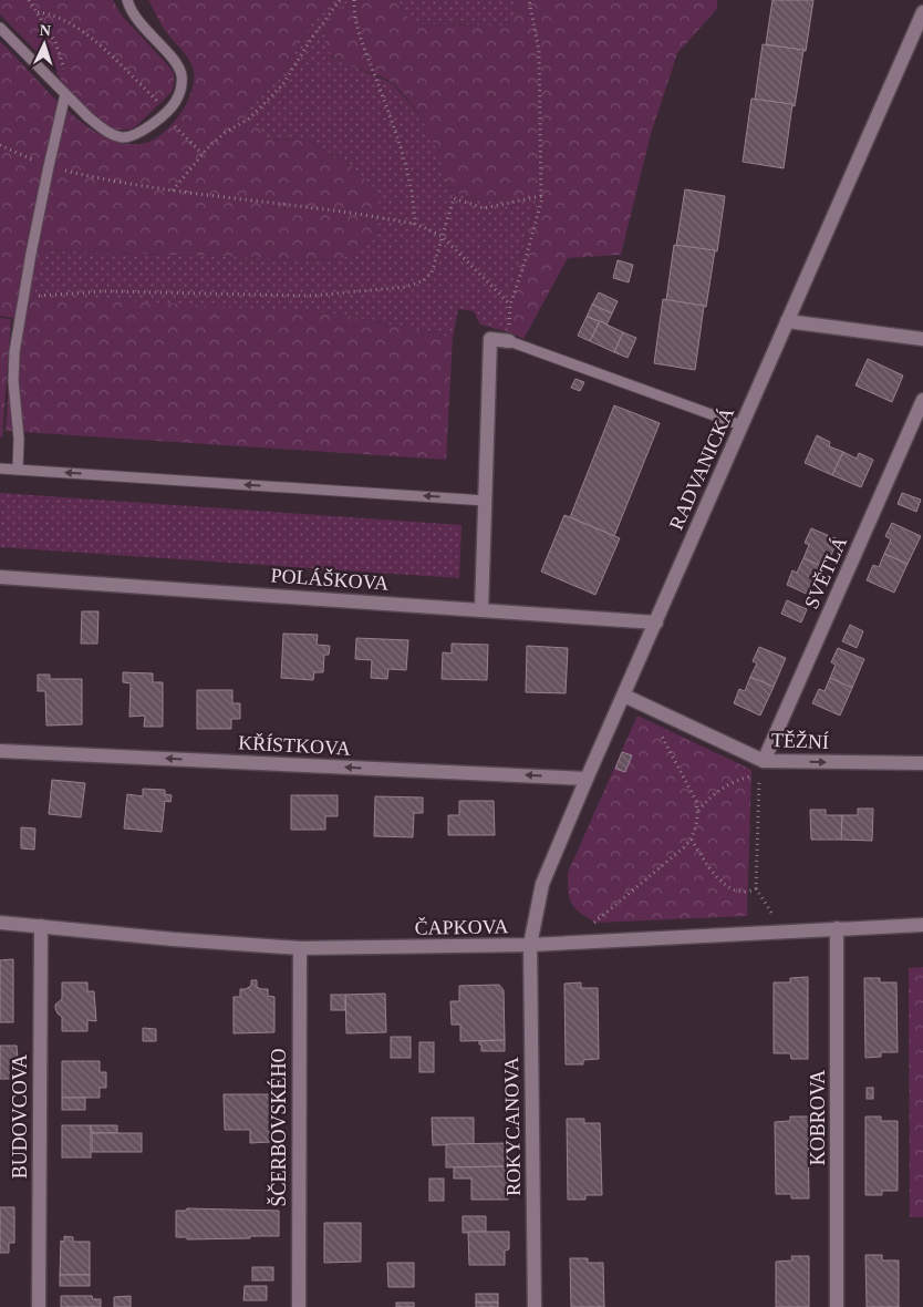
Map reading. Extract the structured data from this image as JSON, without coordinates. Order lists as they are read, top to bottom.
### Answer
{
  "streets": {
    "street": [
      "RADVANICKÁ",
      "SVĚTLÁ",
      "POLÁŠKOVA",
      "TĚŽNÍ",
      "KŘÍSTKOVA",
      "ČAPKOVA",
      "BUDOVCOVA",
      "KOBROVA",
      "ROKYCANOVA",
      "ŠČERBOVSKÉHO"
    ]
  },
  "crossings": [
    ["RADVANICKÁ", "POLÁŠKOVA"],
    ["RADVANICKÁ", "TĚŽNÍ"],
    ["RADVANICKÁ", "KŘÍSTKOVA"],
    ["RADVANICKÁ", "ČAPKOVA"],
    ["RADVANICKÁ", "ROKYCANOVA"],
    ["SVĚTLÁ", "TĚŽNÍ"],
    ["ČAPKOVA", "BUDOVCOVA"],
    ["ČAPKOVA", "KOBROVA"],
    ["ČAPKOVA", "ROKYCANOVA"],
    ["ČAPKOVA", "ŠČERBOVSKÉHO"]
  ],
  "one_way": ["TĚŽNÍ", "KŘÍSTKOVA"],
  "north": "top"
}
